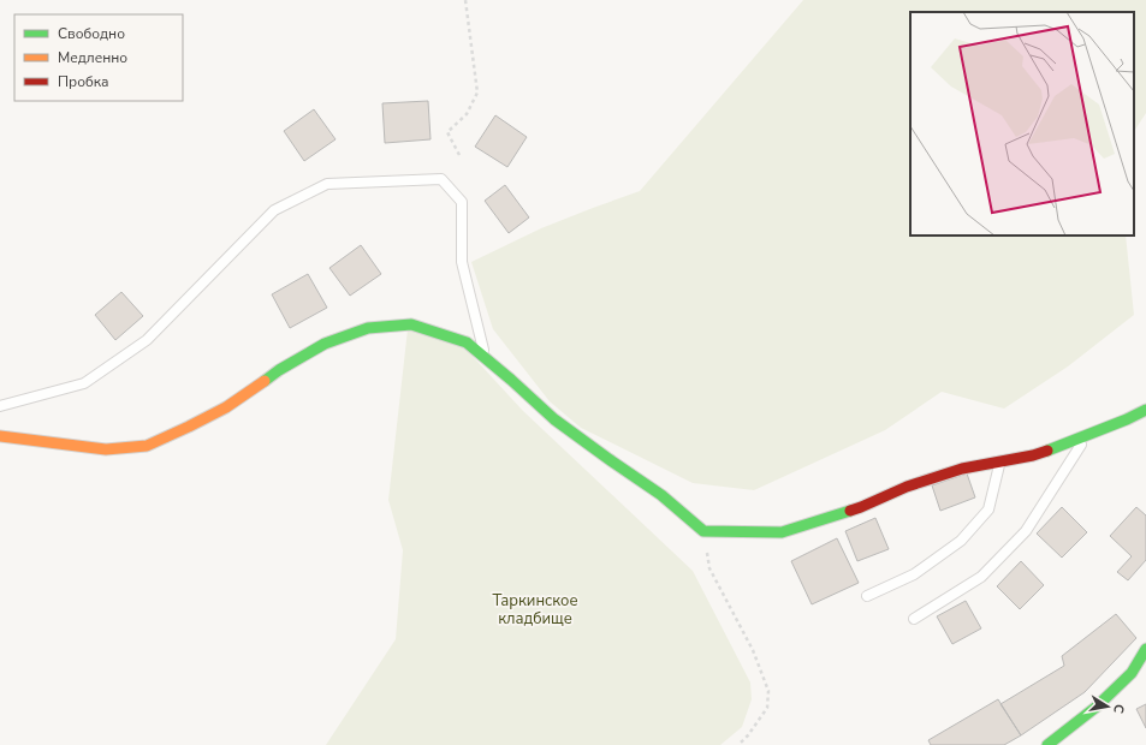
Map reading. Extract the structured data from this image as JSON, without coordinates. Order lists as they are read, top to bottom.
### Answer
{
  "parks": ["Таркинское кладбище"],
  "legend": ["Свободно", "Медленно", "Пробка"],
  "north": "right"
}
